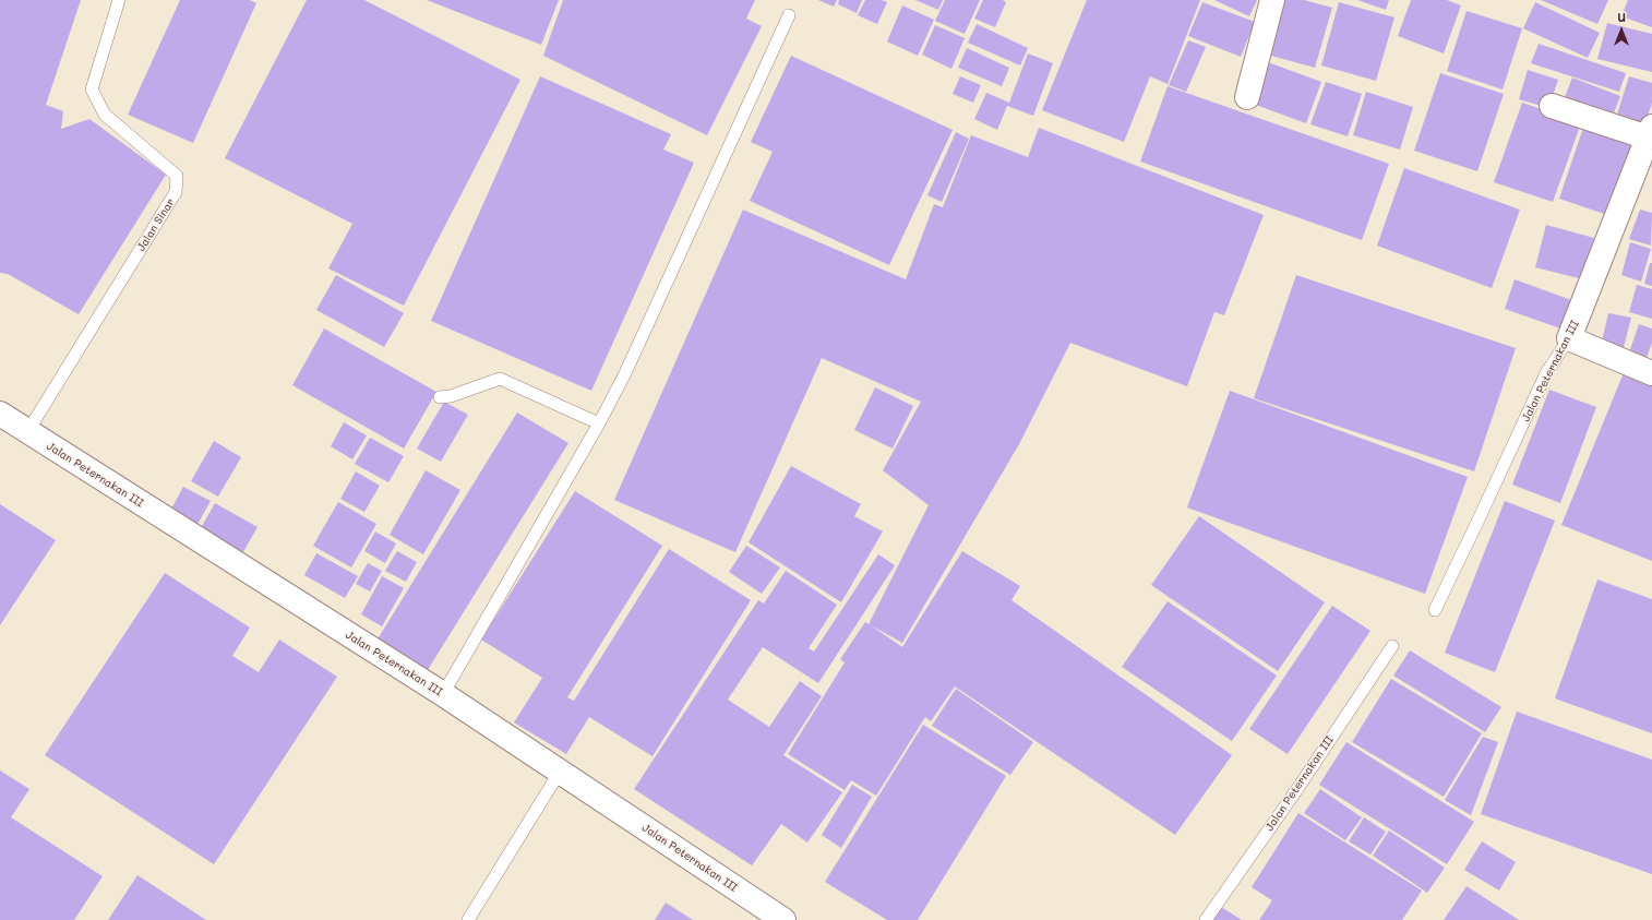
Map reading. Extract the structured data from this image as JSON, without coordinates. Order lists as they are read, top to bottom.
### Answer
{
  "streets": {
    "street": ["Jalan Peternakan III"],
    "lane": ["Jalan Sinar"]
  },
  "crossings": [
    ["Jalan Sinar", "Jalan Peternakan III"]
  ],
  "north": "top"
}
